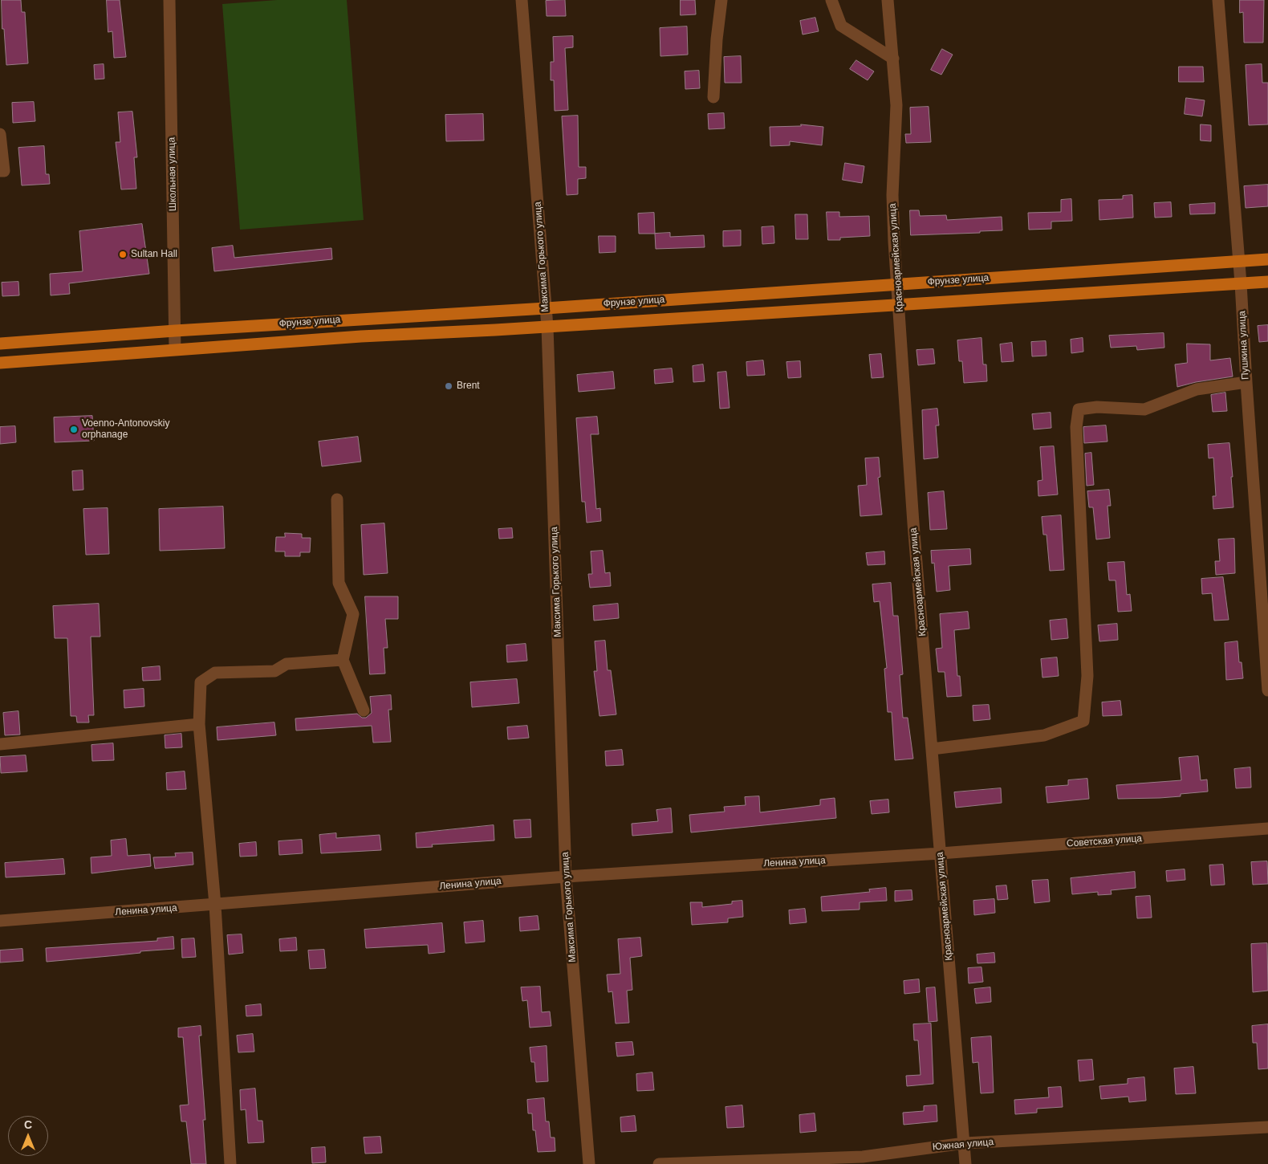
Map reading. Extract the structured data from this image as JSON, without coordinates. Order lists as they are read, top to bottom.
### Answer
{
  "streets": {
    "main road": ["Фрунзе улица"],
    "street": [
      "Школьная улица",
      "Максима Горького улица",
      "Красноармейская улица",
      "Пушкина улица",
      "Советская улица",
      "Ленина улица",
      "Южная улица"
    ]
  },
  "crossings": [
    ["Школьная улица", "Фрунзе улица"],
    ["Максима Горького улица", "Фрунзе улица"],
    ["Максима Горького улица", "Ленина улица"],
    ["Красноармейская улица", "Фрунзе улица"],
    ["Красноармейская улица", "Советская улица"],
    ["Красноармейская улица", "Ленина улица"],
    ["Красноармейская улица", "Южная улица"],
    ["Фрунзе улица", "Пушкина улица"],
    ["Советская улица", "Ленина улица"]
  ],
  "places": ["Sultan Hall", "Brent", "Voenno-Antonovskiy orphanage"],
  "north": "top"
}
